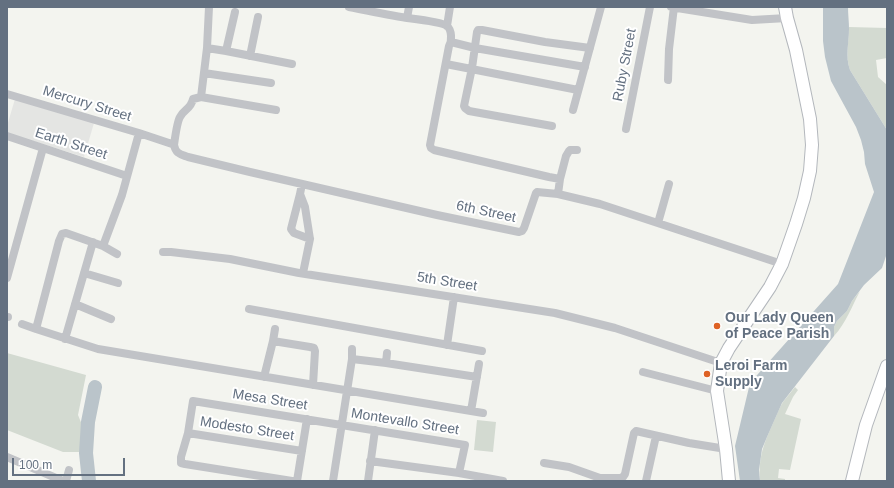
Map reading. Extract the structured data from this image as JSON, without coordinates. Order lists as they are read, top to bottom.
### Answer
{
  "streets": {
    "street": [
      "Ruby Street",
      "Mercury Street",
      "Earth Street",
      "6th Street",
      "5th Street",
      "Mesa Street",
      "Montevallo Street",
      "Modesto Street"
    ]
  },
  "crossings": [
    ["Mercury Street", "6th Street"],
    ["Mesa Street", "Montevallo Street"],
    ["Mesa Street", "Modesto Street"]
  ],
  "places": ["Our Lady Queen of Peace Parish", "Leroi Farm Supply"],
  "scale_bar": "100 m"
}
